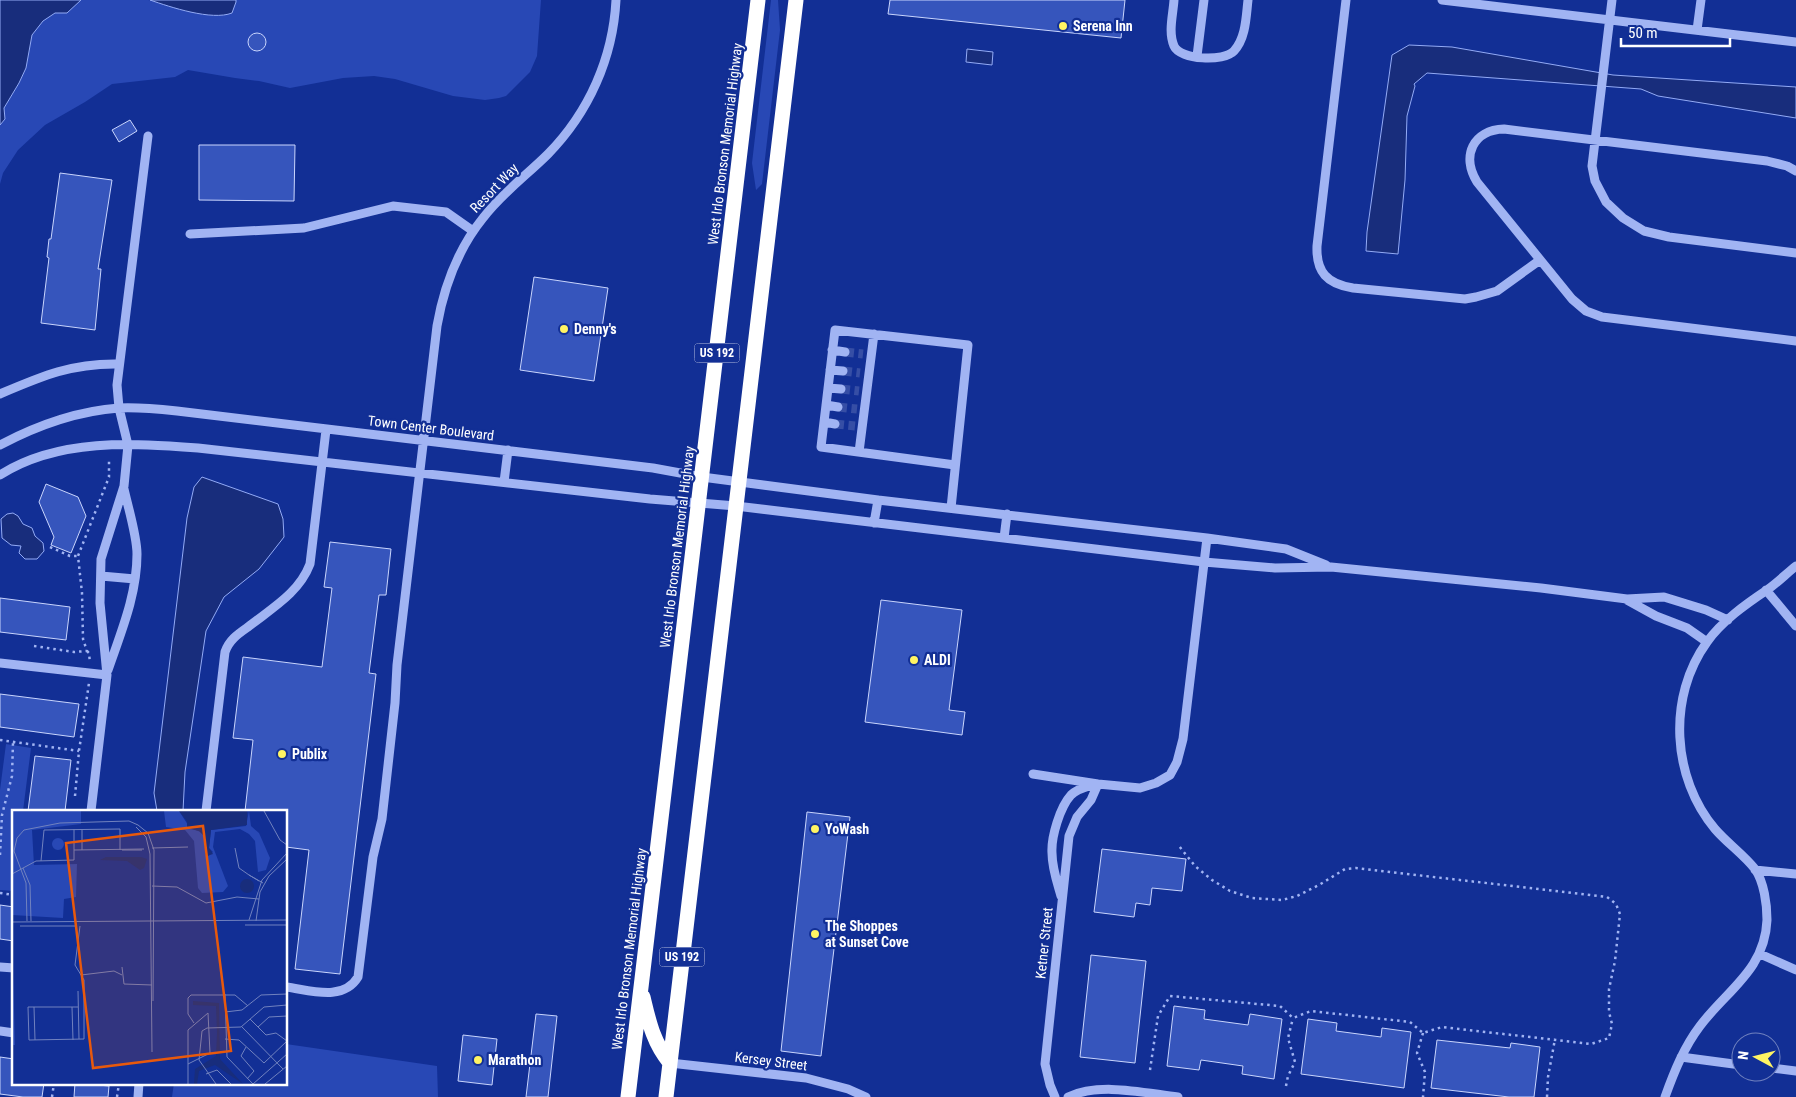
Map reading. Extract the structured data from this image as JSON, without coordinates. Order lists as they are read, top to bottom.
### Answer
{
  "streets": {
    "highway": ["West Irlo Bronson Memorial Highway", "US 192"],
    "street": [
      "Resort Way",
      "Town Center Boulevard",
      "Ketner Street",
      "Kersey Street"
    ]
  },
  "crossings": [
    ["West Irlo Bronson Memorial Highway", "Town Center Boulevard"],
    ["Resort Way", "Town Center Boulevard"],
    ["US 192", "Town Center Boulevard"],
    ["US 192", "Kersey Street"],
    ["Town Center Boulevard", "Ketner Street"]
  ],
  "places": [
    "Serena Inn",
    "Denny's",
    "ALDI",
    "Publix",
    "YoWash",
    "The Shoppes at Sunset Cove",
    "Marathon"
  ],
  "scale_bar": "50 m",
  "north": "left"
}
